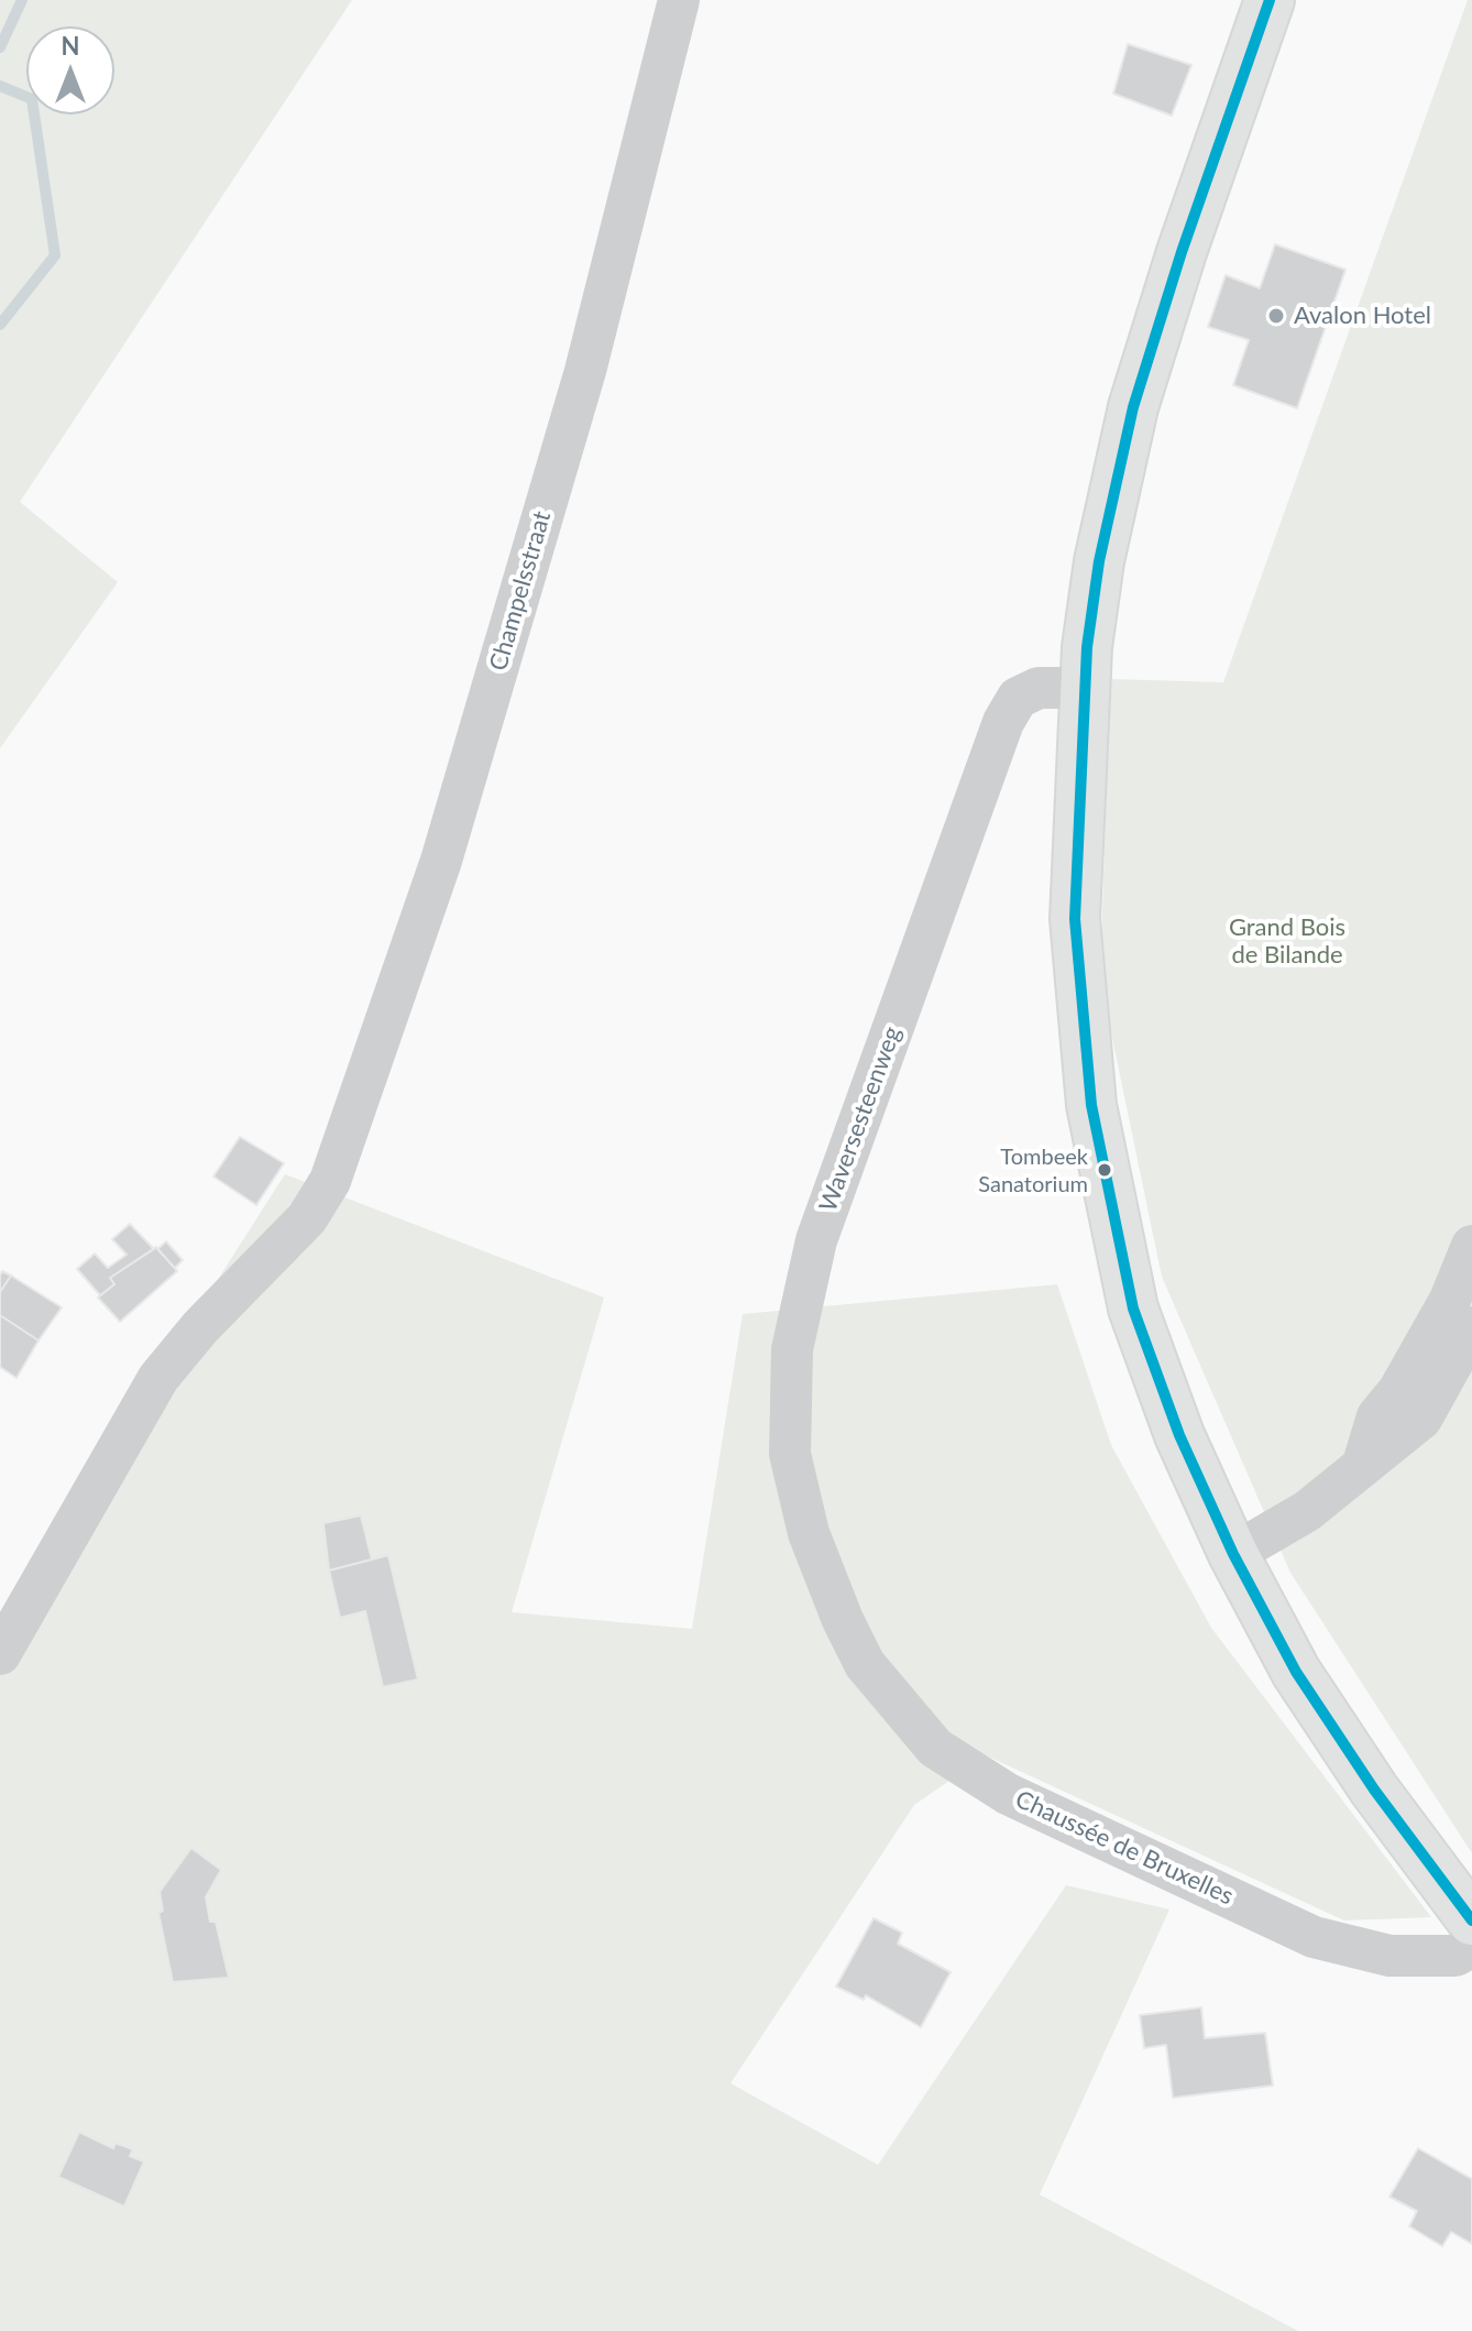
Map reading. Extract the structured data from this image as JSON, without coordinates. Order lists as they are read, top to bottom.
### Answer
{
  "streets": {
    "street": ["Champelsstraat", "Waversesteenweg", "Chaussée de Bruxelles"]
  },
  "crossings": [
    ["Waversesteenweg", "Chaussée de Bruxelles"]
  ],
  "parks": ["Grand Bois de Bilande"],
  "places": ["Avalon Hotel", "Tombeek Sanatorium"],
  "north": "top"
}
